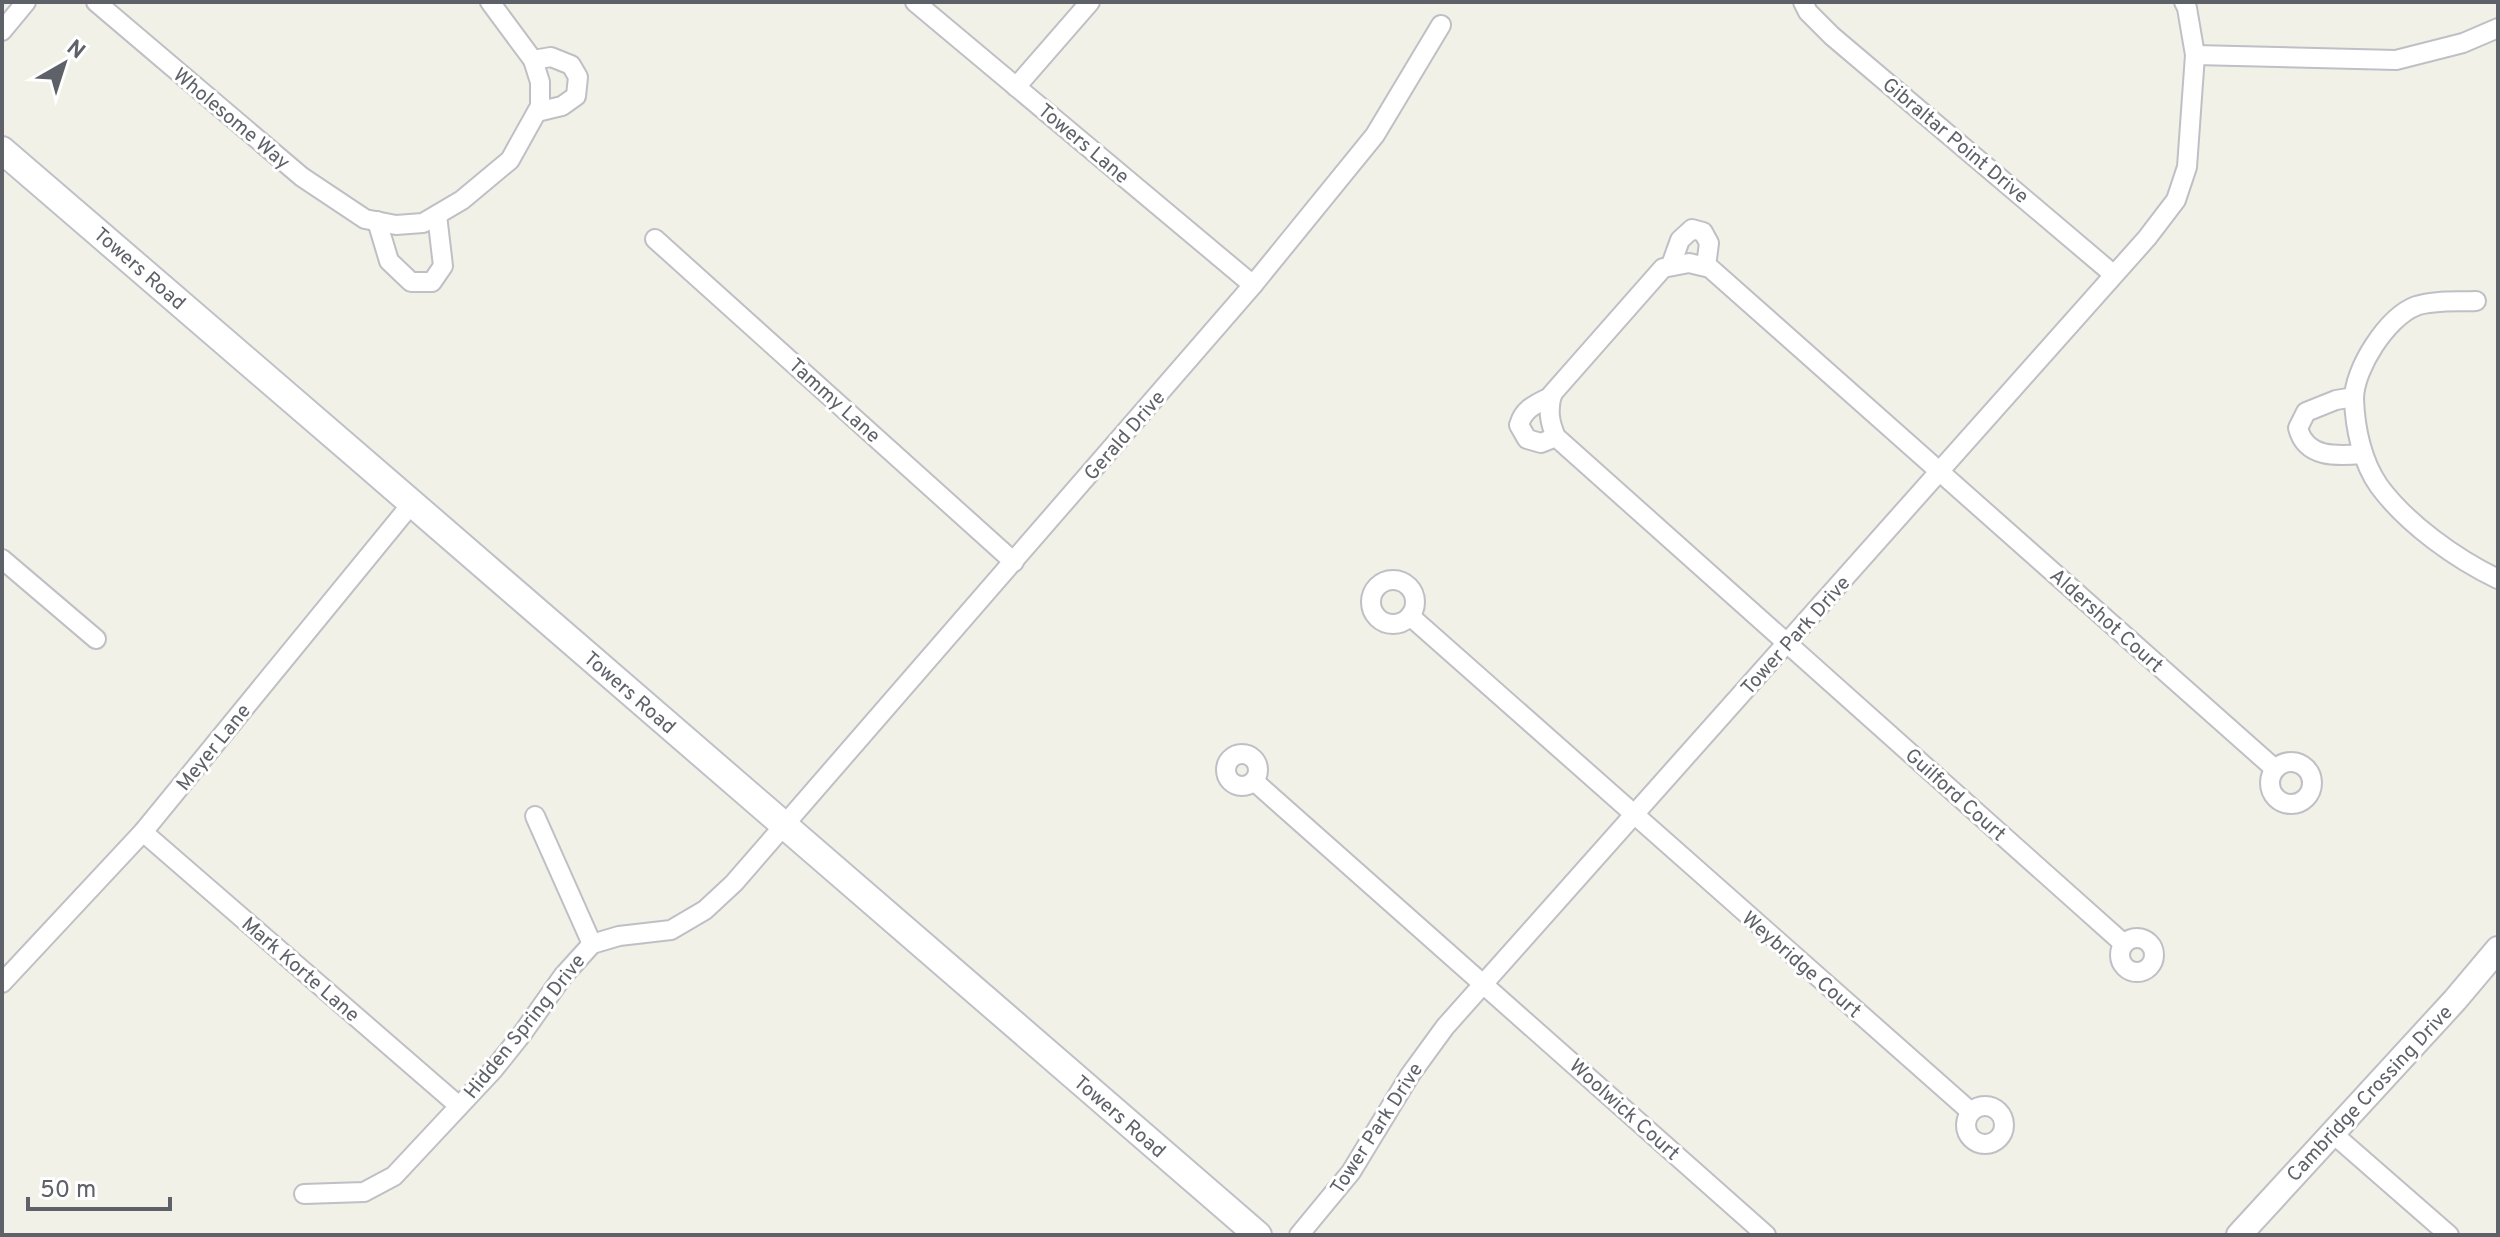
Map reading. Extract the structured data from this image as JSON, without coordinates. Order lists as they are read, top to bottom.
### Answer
{
  "streets": {
    "main road": ["Towers Road"],
    "street": [
      "Wholesome Way",
      "Gibraltar Point Drive",
      "Towers Lane",
      "Tammy Lane",
      "Gerald Drive",
      "Aldershot Court",
      "Tower Park Drive",
      "Meyer Lane",
      "Guilford Court",
      "Weybridge Court",
      "Mark Korte Lane",
      "Hidden Spring Drive",
      "Cambridge Crossing Drive",
      "Woolwick Court"
    ]
  },
  "crossings": [
    ["Gibraltar Point Drive", "Tower Park Drive"],
    ["Towers Lane", "Gerald Drive"],
    ["Towers Road", "Gerald Drive"],
    ["Towers Road", "Meyer Lane"],
    ["Towers Road", "Hidden Spring Drive"],
    ["Tammy Lane", "Gerald Drive"],
    ["Gerald Drive", "Hidden Spring Drive"],
    ["Aldershot Court", "Tower Park Drive"],
    ["Tower Park Drive", "Guilford Court"],
    ["Tower Park Drive", "Weybridge Court"],
    ["Tower Park Drive", "Woolwick Court"],
    ["Meyer Lane", "Mark Korte Lane"],
    ["Mark Korte Lane", "Hidden Spring Drive"]
  ],
  "scale_bar": "50 m",
  "north": "top right"
}
